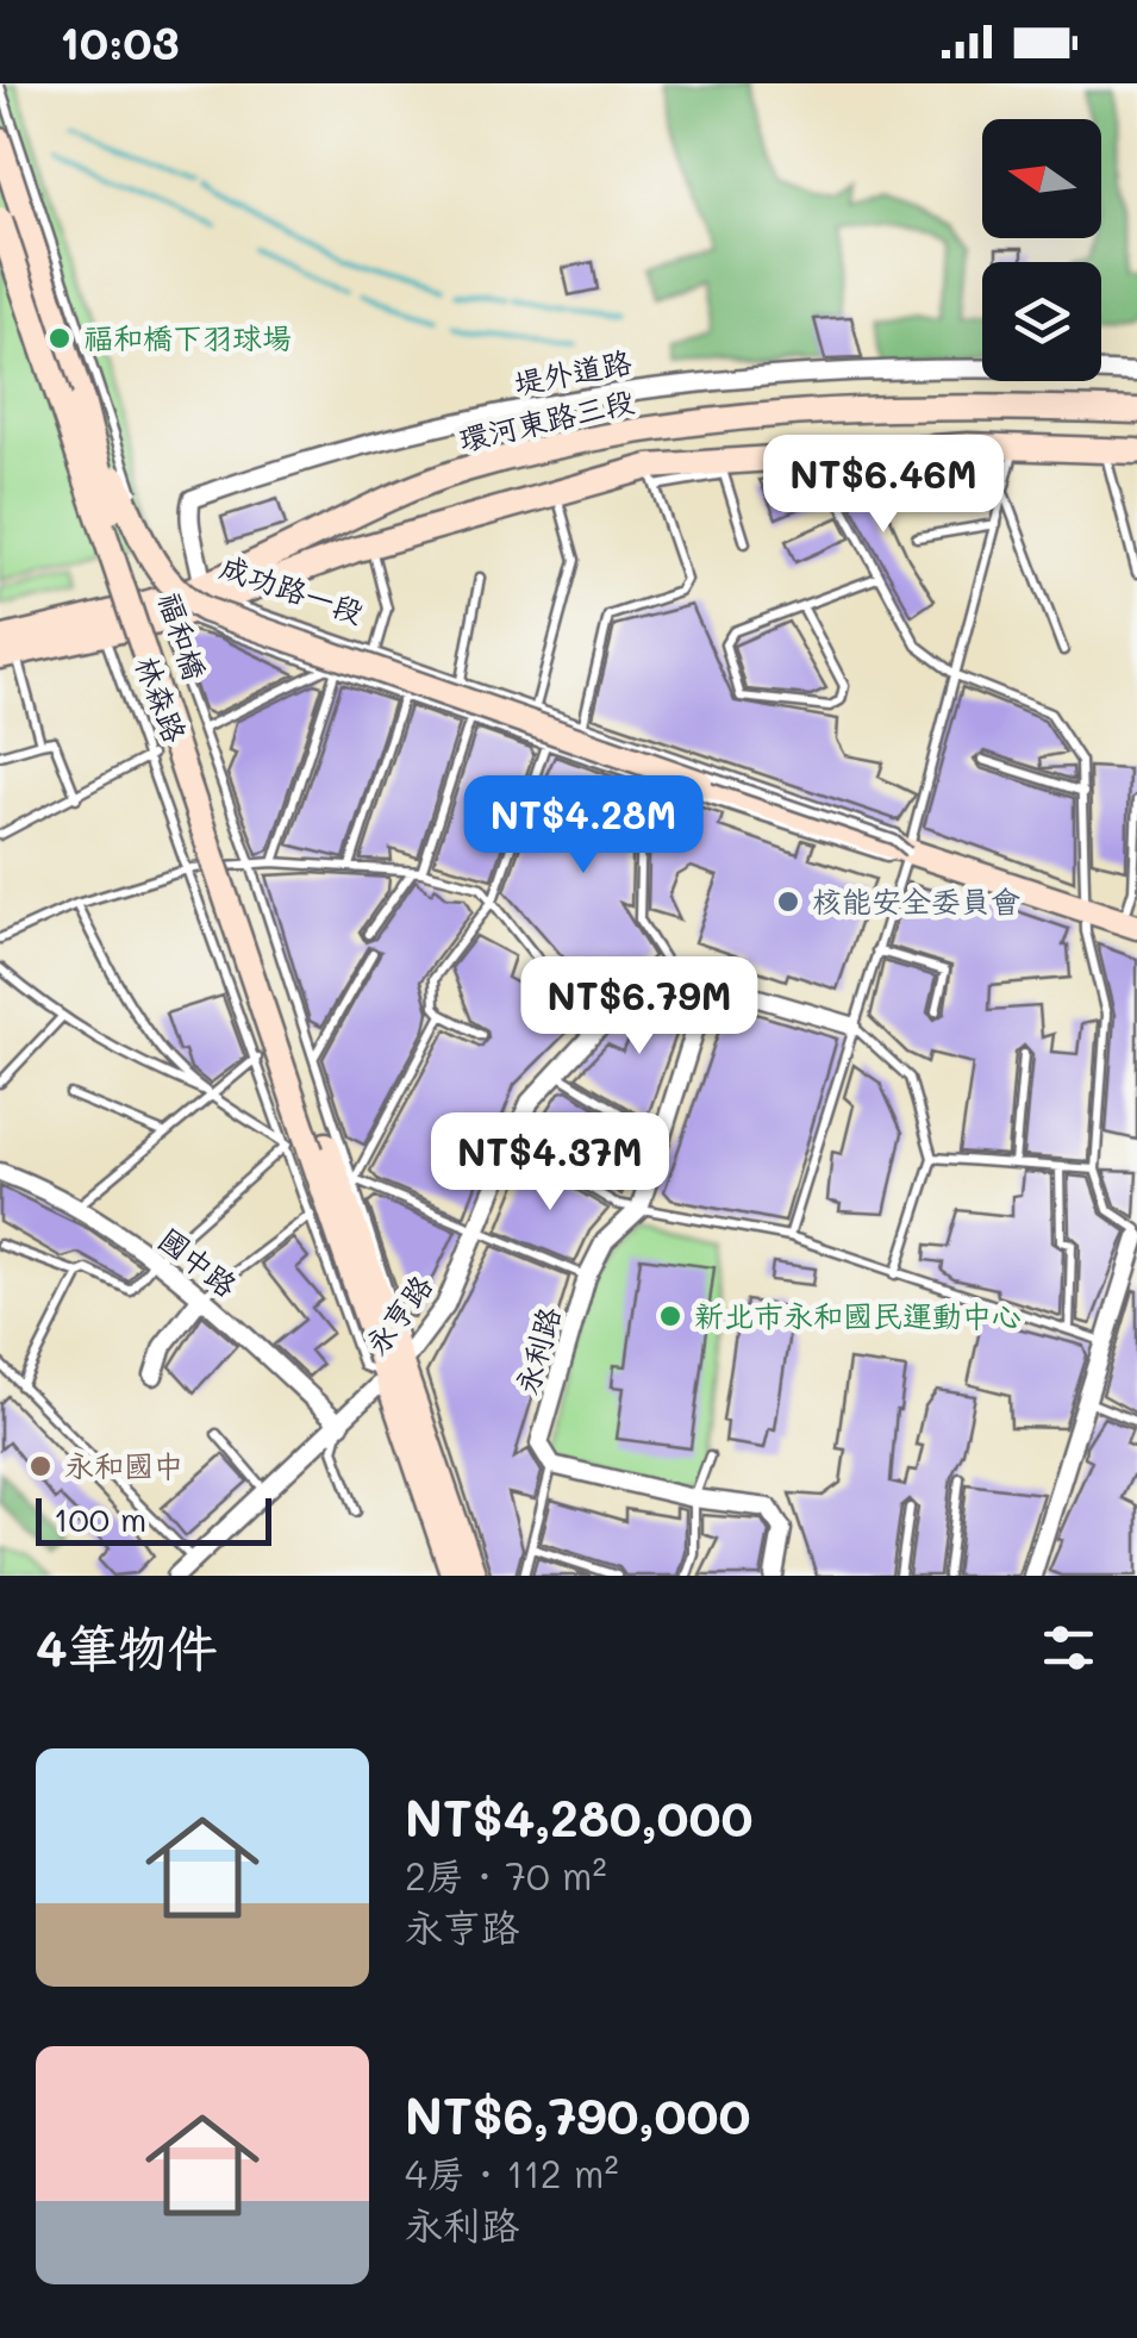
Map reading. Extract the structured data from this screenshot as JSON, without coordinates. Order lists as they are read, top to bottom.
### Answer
{
  "streets": {
    "street": [
      "堤外道路",
      "環河東路三段",
      "成功路一段",
      "福和橋",
      "林森路",
      "國中路",
      "永亨路",
      "永利路"
    ]
  },
  "crossings": [
    ["堤外道路", "環河東路三段"],
    ["堤外道路", "成功路一段"],
    ["環河東路三段", "成功路一段"],
    ["環河東路三段", "林森路"],
    ["成功路一段", "林森路"],
    ["福和橋", "林森路"],
    ["林森路", "永亨路"],
    ["國中路", "永亨路"]
  ],
  "places": [
    "福和橋下羽球場",
    "核能安全委員會",
    "新北市永和國民運動中心",
    "永和國中"
  ],
  "scale_bar": "100 m",
  "north": "left",
  "page": {
    "status": "10:03",
    "price": [
      "NT$6.46M",
      "NT$4.28M",
      "NT$6.79M",
      "NT$4.37M"
    ],
    "scale": "100 m",
    "heading": "4筆物件",
    "list": [
      {
        "name": "NT$4,280,000",
        "note": "2房 · 70 m² · 永亨路"
      },
      {
        "name": "NT$6,790,000",
        "note": "4房 · 112 m² · 永利路"
      }
    ]
  }
}
